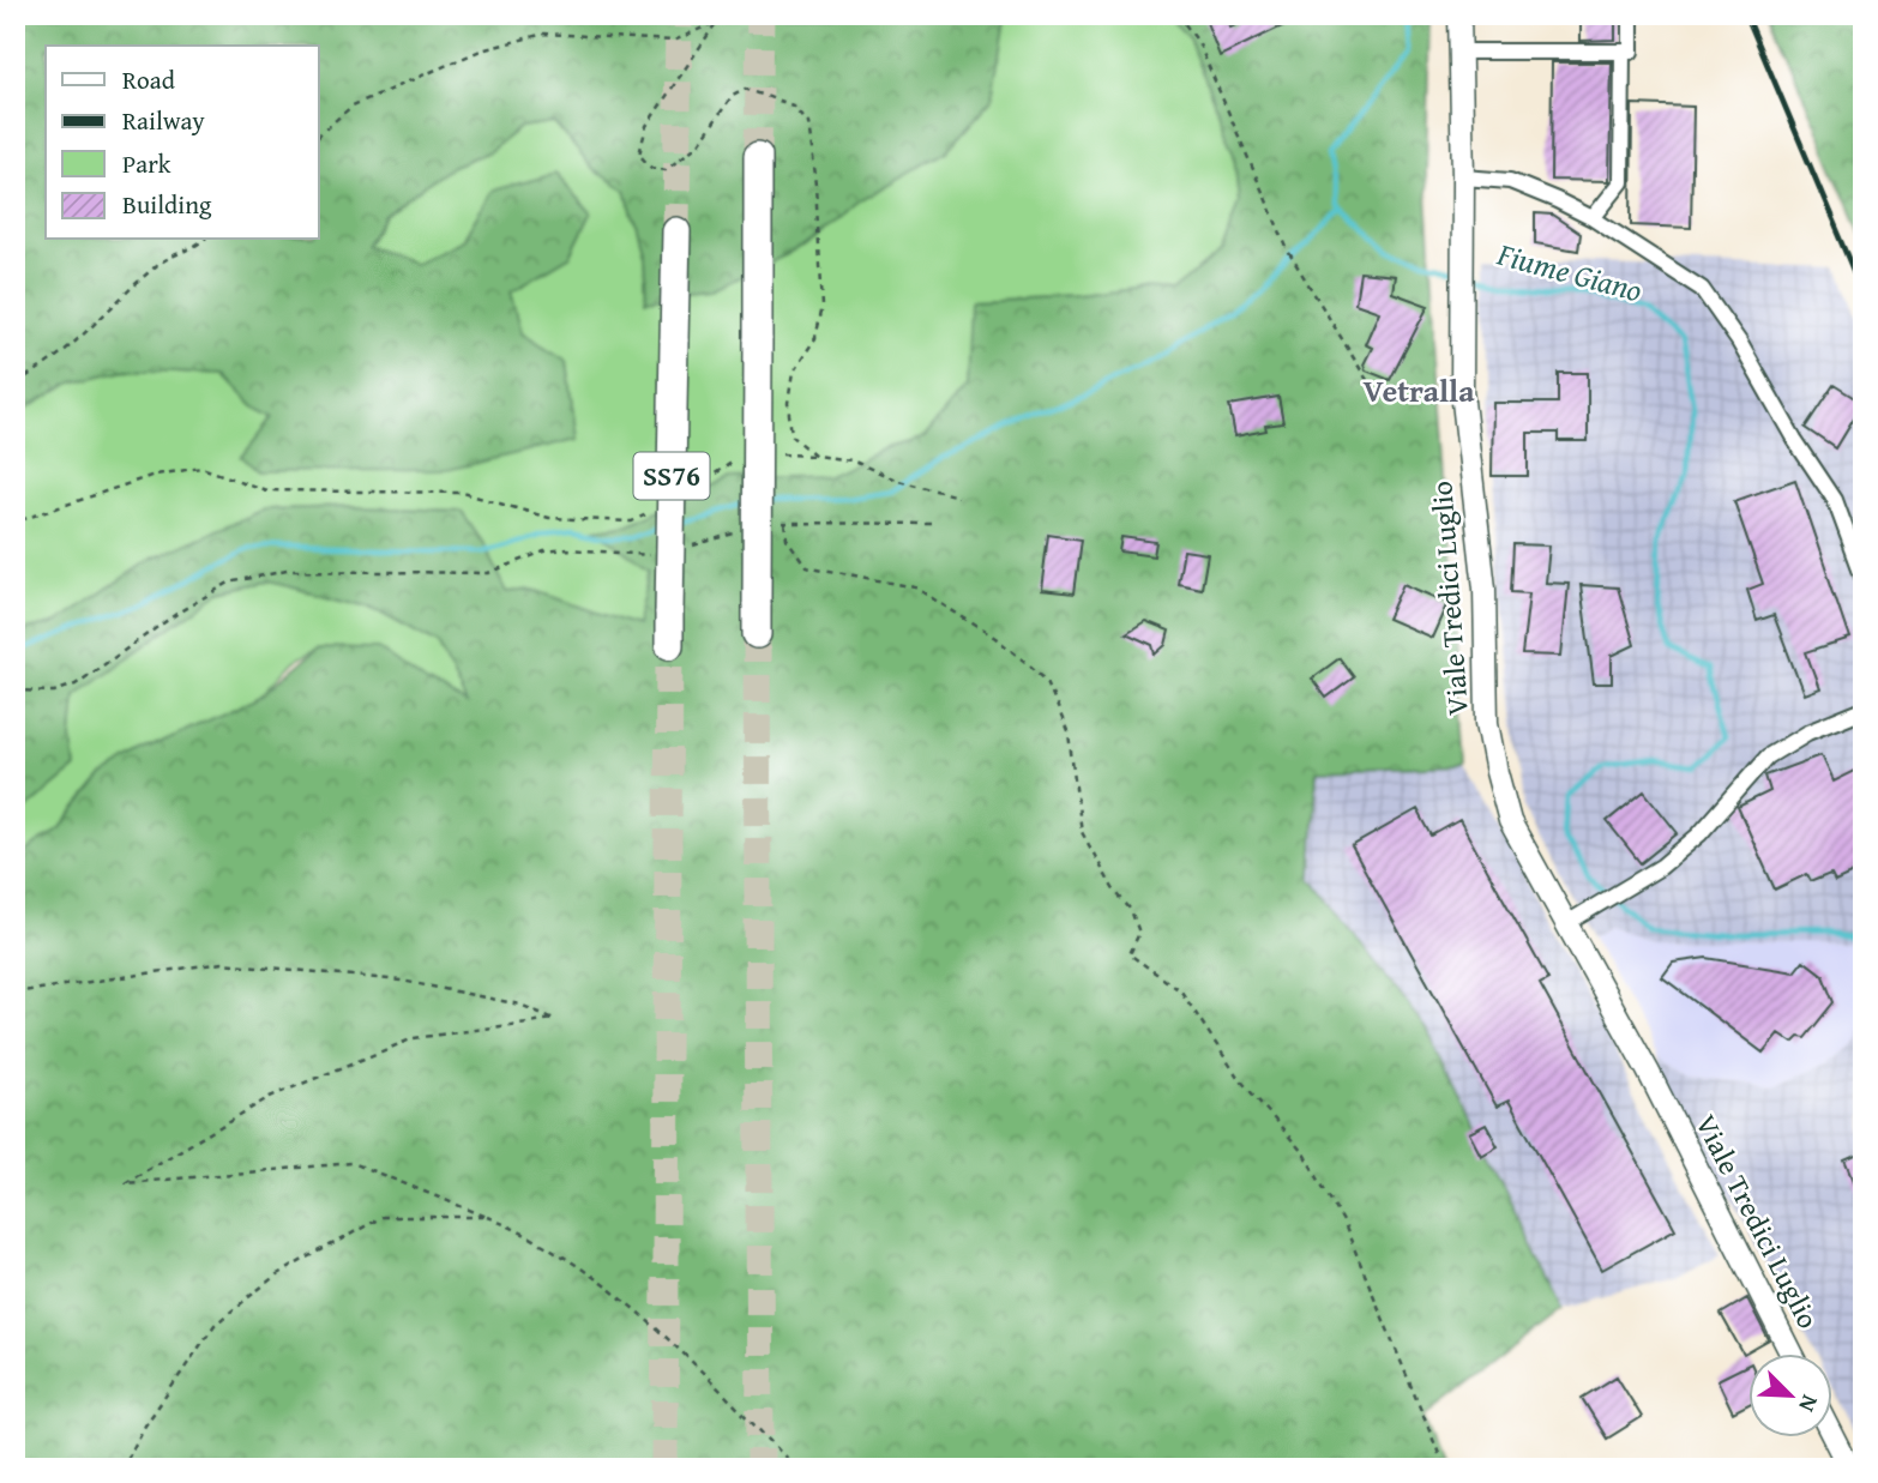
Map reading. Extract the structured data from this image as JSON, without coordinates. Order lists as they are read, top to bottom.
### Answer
{
  "streets": {
    "highway": ["SS76"],
    "main road": ["Viale Tredici Luglio"]
  },
  "districts": ["Vetralla"],
  "water": ["Fiume Giano"],
  "legend": [
    "Road",
    "Railway",
    "Park",
    "Building"
  ],
  "north": "bottom right"
}
